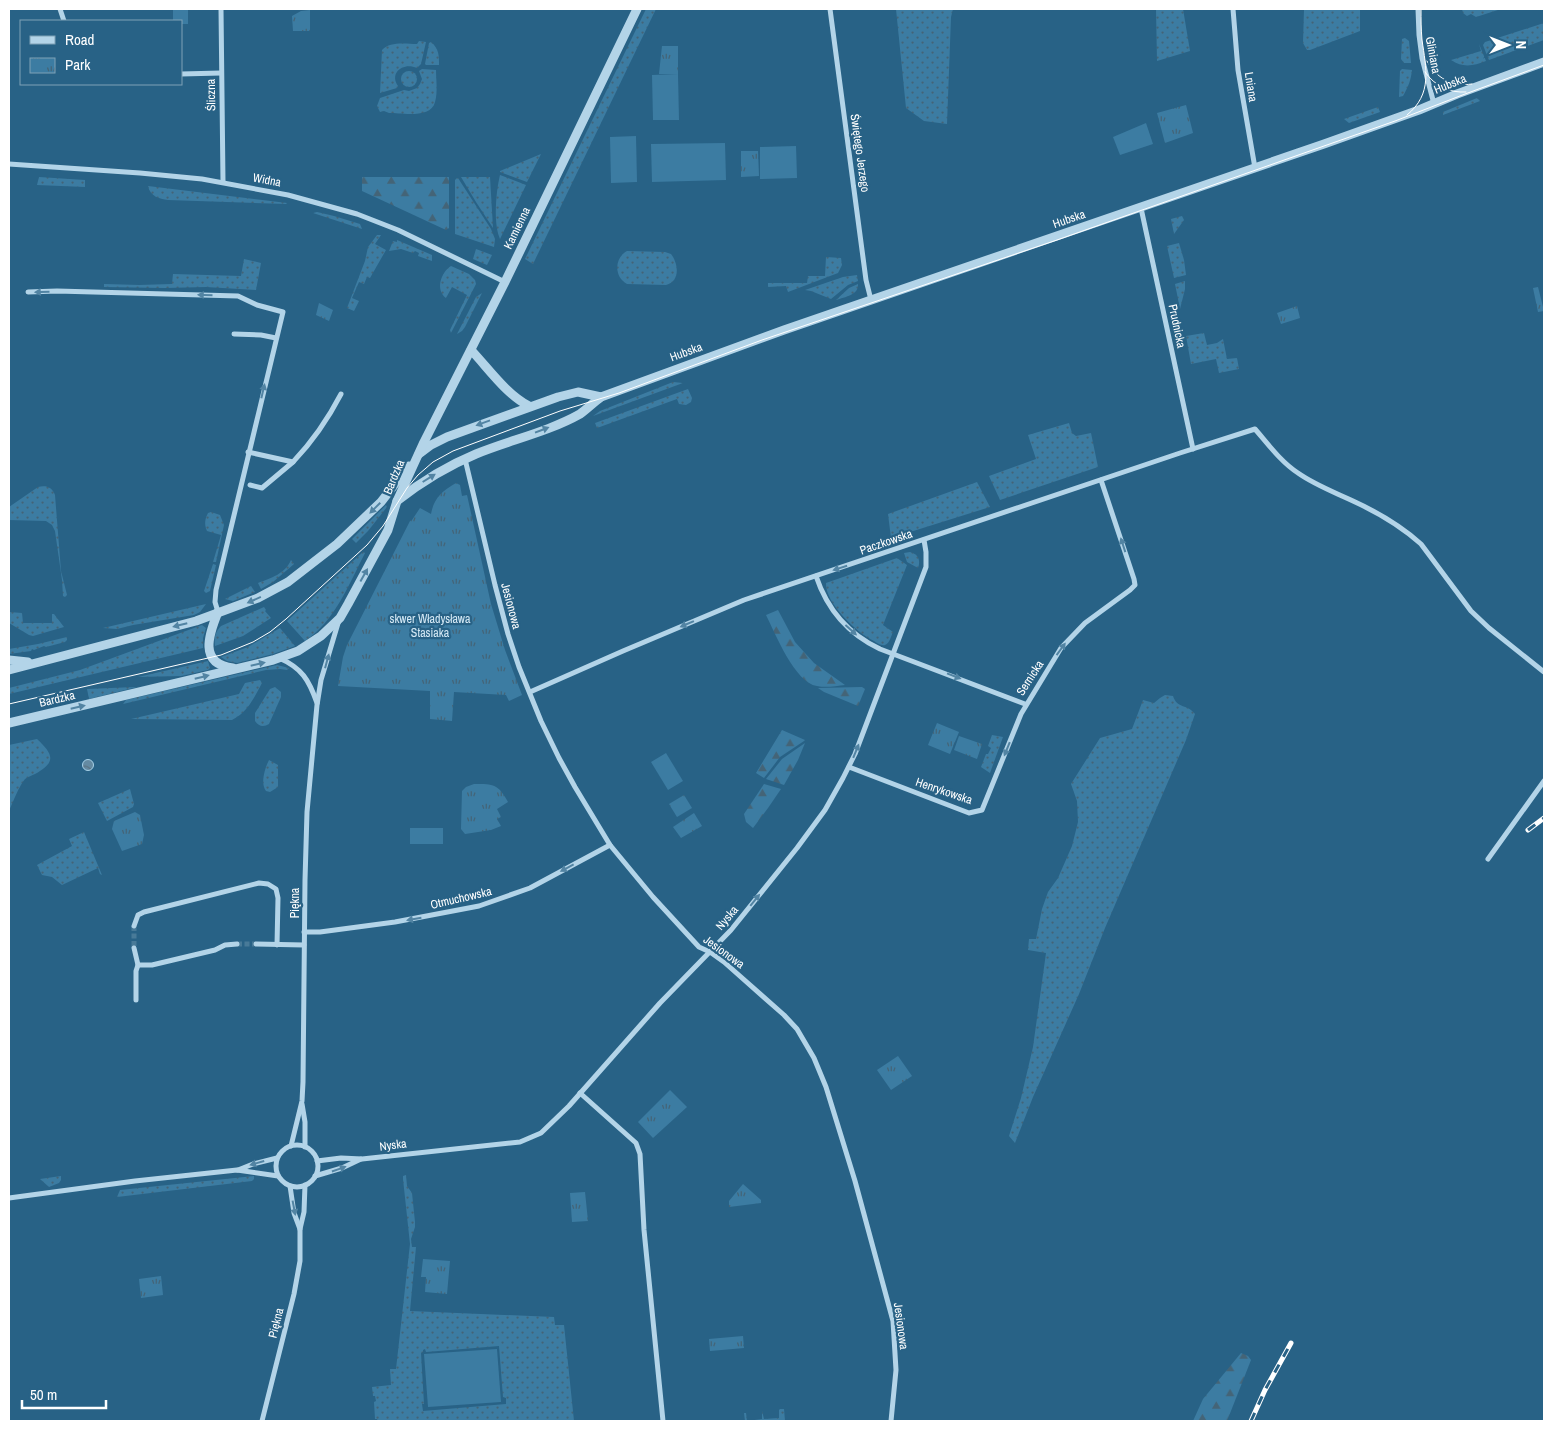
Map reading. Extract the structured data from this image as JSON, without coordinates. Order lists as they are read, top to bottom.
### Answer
{
  "streets": {
    "street": [
      "Gliniana",
      "Hubska",
      "Lniana",
      "Śliczna",
      "Świętego Jerzego",
      "Widna",
      "Kamienna",
      "Prudnicka",
      "Bardzka",
      "Paczkowska",
      "Jesionowa",
      "Sernicka",
      "Henrykowska",
      "Otmuchowska",
      "Piękna",
      "Nyska"
    ]
  },
  "crossings": [
    ["Gliniana", "Hubska"],
    ["Hubska", "Lniana"],
    ["Hubska", "Świętego Jerzego"],
    ["Hubska", "Prudnicka"],
    ["Hubska", "Bardzka"],
    ["Hubska", "Jesionowa"],
    ["Śliczna", "Widna"],
    ["Widna", "Kamienna"],
    ["Kamienna", "Bardzka"],
    ["Prudnicka", "Paczkowska"],
    ["Bardzka", "Piękna"],
    ["Paczkowska", "Jesionowa"],
    ["Paczkowska", "Sernicka"],
    ["Paczkowska", "Nyska"],
    ["Jesionowa", "Otmuchowska"],
    ["Jesionowa", "Nyska"],
    ["Sernicka", "Henrykowska"],
    ["Sernicka", "Nyska"],
    ["Henrykowska", "Nyska"],
    ["Otmuchowska", "Piękna"],
    ["Piękna", "Nyska"]
  ],
  "one_way": ["Paczkowska", "Otmuchowska", "Nyska"],
  "parks": ["skwer Władysława Stasiaka"],
  "legend": ["Road", "Park"],
  "scale_bar": "50 m",
  "north": "right"
}
